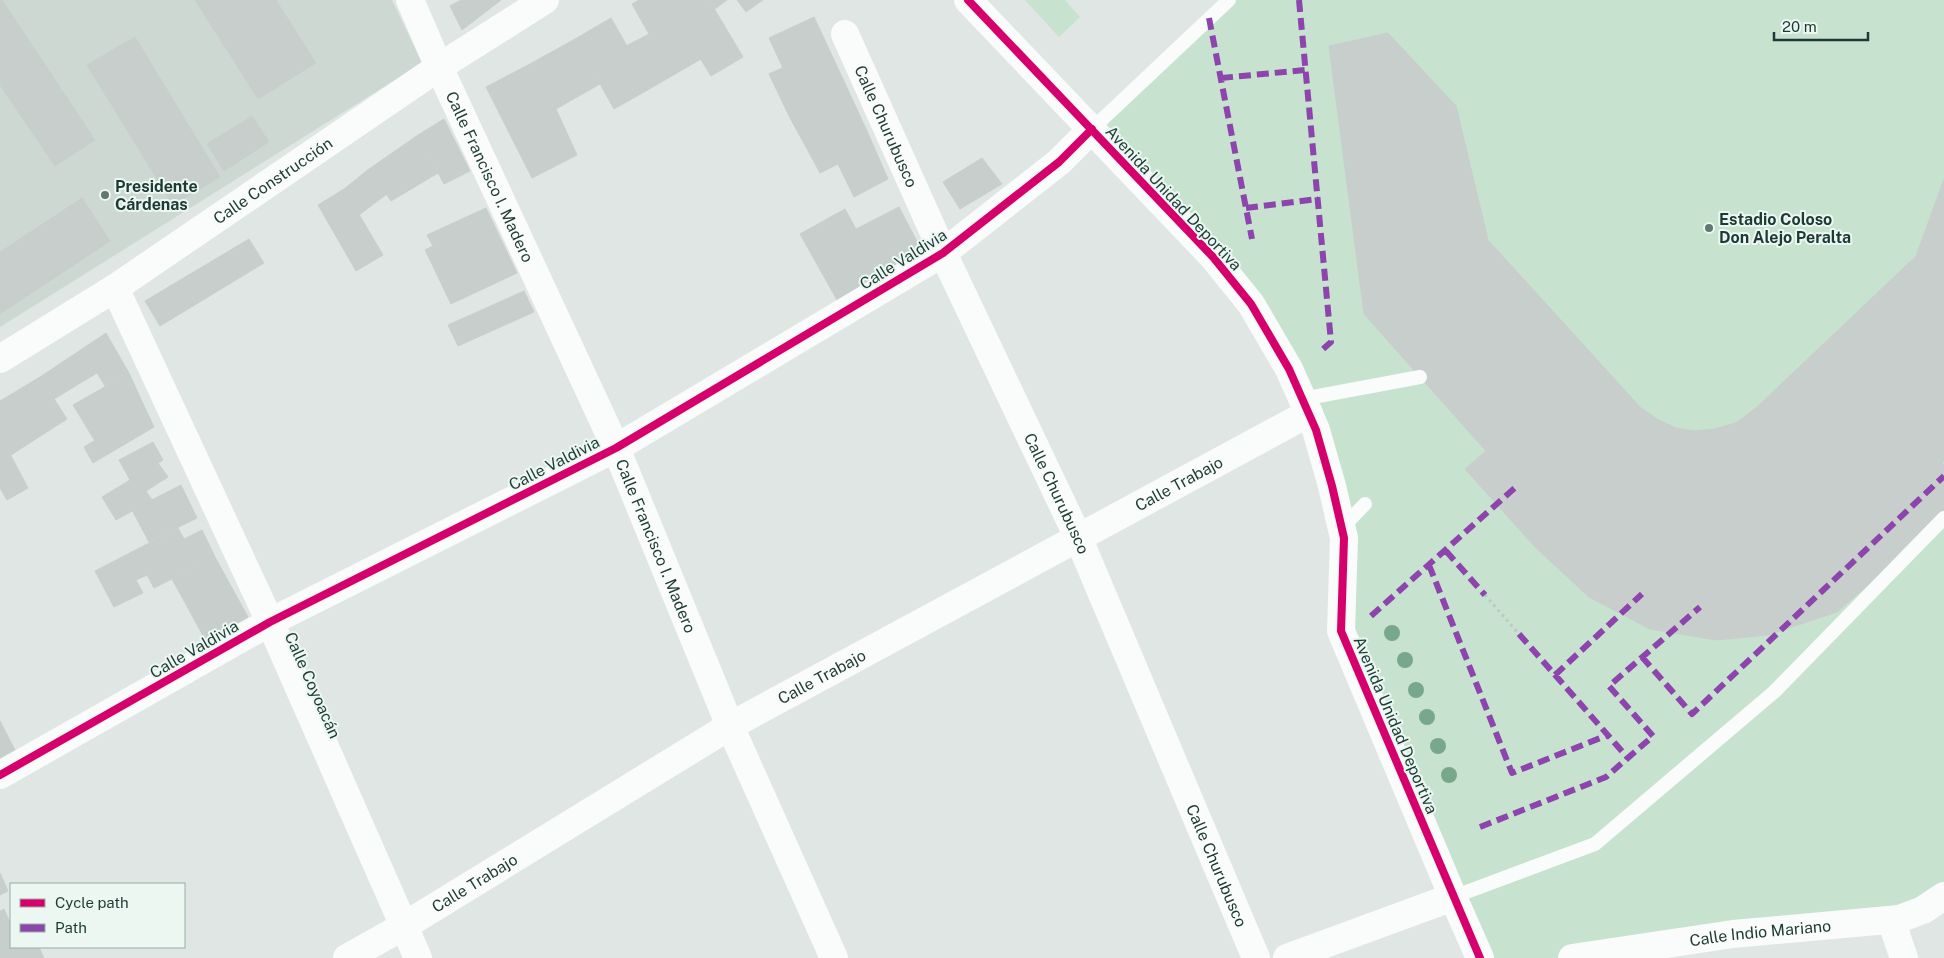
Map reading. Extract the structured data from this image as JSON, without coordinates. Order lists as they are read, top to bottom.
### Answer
{
  "streets": {
    "street": [
      "Calle Churubusco",
      "Calle Francisco I. Madero",
      "Calle Construcción",
      "Avenida Unidad Deportiva",
      "Calle Valdivia",
      "Calle Trabajo",
      "Calle Coyoacán",
      "Calle Indio Mariano"
    ]
  },
  "crossings": [
    ["Calle Churubusco", "Calle Valdivia"],
    ["Calle Churubusco", "Calle Trabajo"],
    ["Calle Francisco I. Madero", "Calle Construcción"],
    ["Calle Francisco I. Madero", "Calle Valdivia"],
    ["Calle Francisco I. Madero", "Calle Trabajo"],
    ["Calle Construcción", "Calle Coyoacán"],
    ["Avenida Unidad Deportiva", "Calle Valdivia"],
    ["Avenida Unidad Deportiva", "Calle Trabajo"],
    ["Calle Valdivia", "Calle Coyoacán"],
    ["Calle Trabajo", "Calle Coyoacán"]
  ],
  "places": ["Presidente Cárdenas", "Estadio Coloso Don Alejo Peralta"],
  "legend": ["Cycle path", "Path"],
  "scale_bar": "20 m"
}
